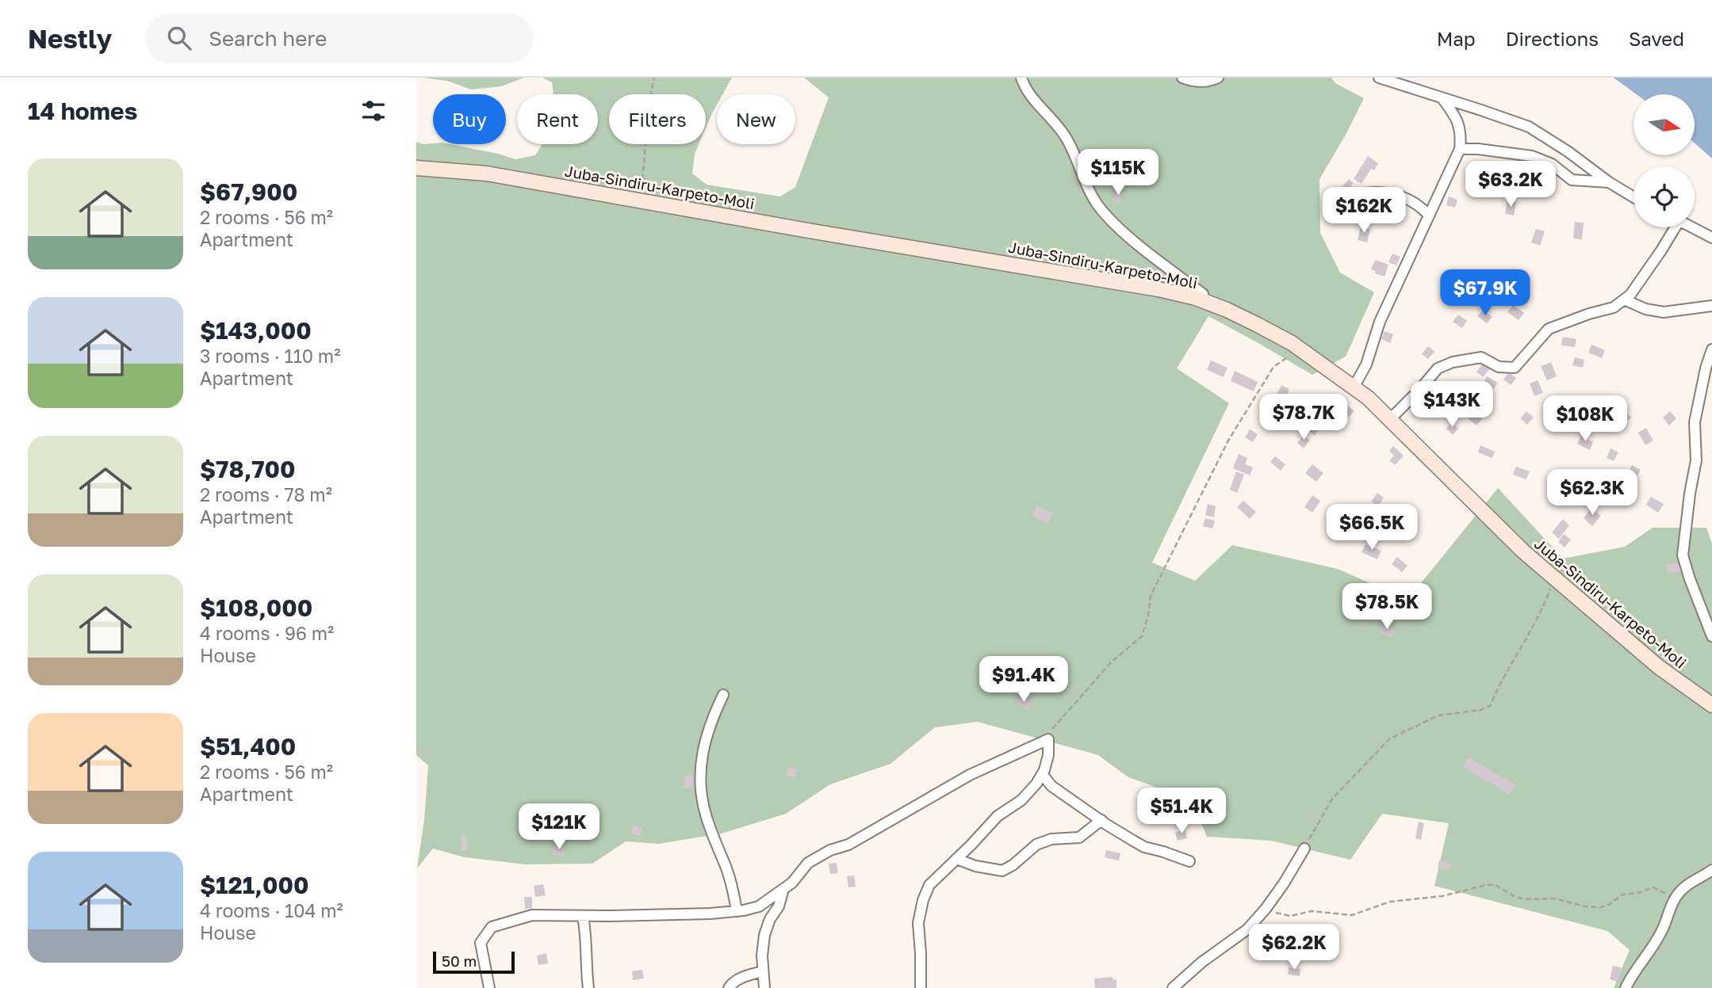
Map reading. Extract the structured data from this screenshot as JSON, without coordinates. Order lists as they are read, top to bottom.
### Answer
{
  "streets": {
    "main road": ["Juba-Sindiru-Karpeto-Moli"]
  },
  "scale_bar": "50 m",
  "north": "right",
  "page": {
    "header": "Nestly",
    "search": "Search here",
    "nav": ["Map", "Directions", "Saved"],
    "heading": "14 homes",
    "chip": [
      "Buy",
      "Rent",
      "Filters",
      "New"
    ],
    "list": [
      {
        "name": "$67,900",
        "note": "2 rooms · 56 m² · Apartment"
      },
      {
        "name": "$143,000",
        "note": "3 rooms · 110 m² · Apartment"
      },
      {
        "name": "$78,700",
        "note": "2 rooms · 78 m² · Apartment"
      },
      {
        "name": "$108,000",
        "note": "4 rooms · 96 m² · House"
      },
      {
        "name": "$51,400",
        "note": "2 rooms · 56 m² · Apartment"
      },
      {
        "name": "$121,000",
        "note": "4 rooms · 104 m² · House"
      }
    ],
    "price": [
      "$115K",
      "$63.2K",
      "$162K",
      "$67.9K",
      "$143K",
      "$78.7K",
      "$108K",
      "$62.3K",
      "$66.5K",
      "$78.5K",
      "$91.4K",
      "$51.4K",
      "$121K",
      "$62.2K"
    ],
    "scale": "50 m"
  }
}
